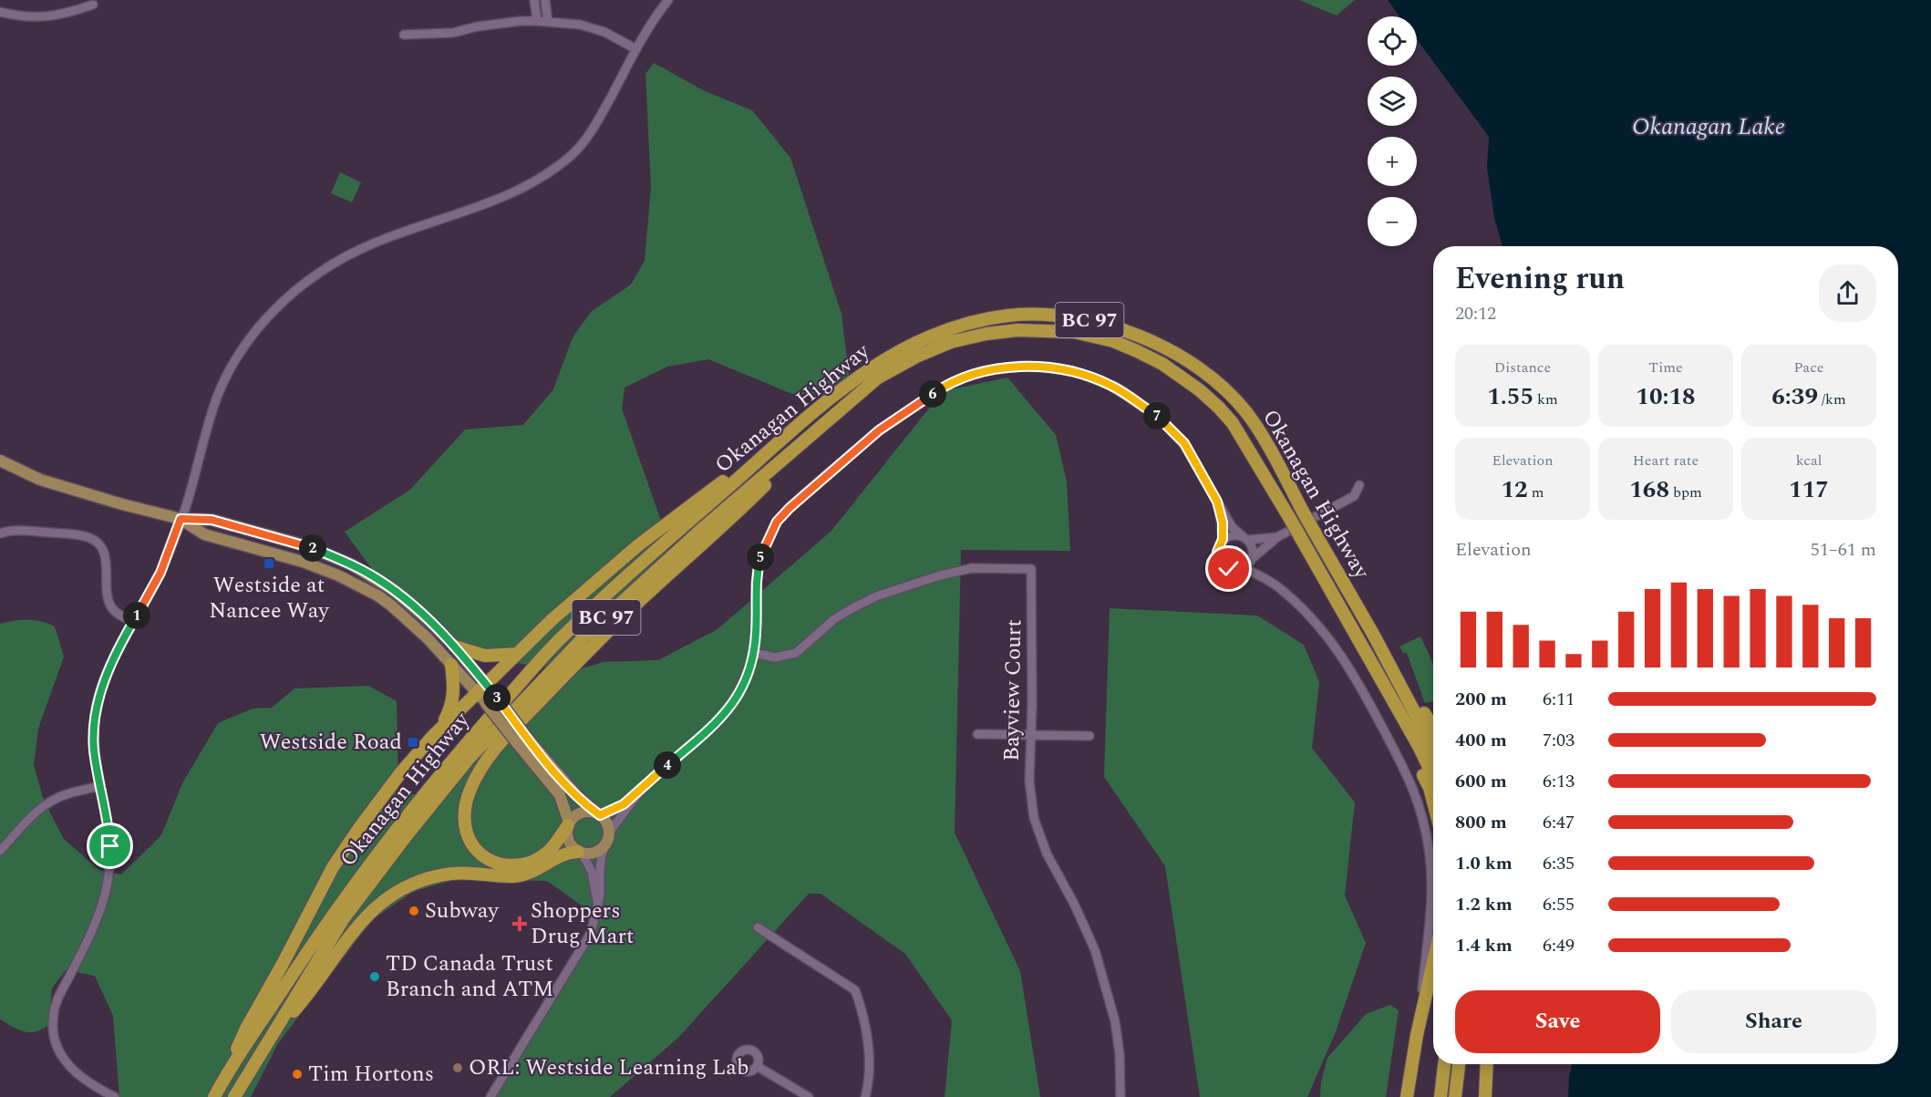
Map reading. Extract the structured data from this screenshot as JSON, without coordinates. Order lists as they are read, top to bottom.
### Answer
{
  "streets": {
    "highway": ["BC 97", "Okanagan Highway"],
    "street": ["Bayview Court"]
  },
  "water": ["Okanagan Lake"],
  "places": {
    "transit": ["Westside at Nancee Way", "Westside Road"],
    "other": [
      "Subway",
      "TD Canada Trust Branch and ATM",
      "ORL: Westside Learning Lab",
      "Tim Hortons"
    ],
    "health": ["Shoppers Drug Mart"]
  },
  "page": {
    "map_buttons": ["+", "−"],
    "heading": ["Evening run", "20:12"],
    "stats": [
      ["Distance", "1.55 km"],
      ["Time", "10:18"],
      ["Pace", "6:39 /km"],
      ["Elevation", "12 m"],
      ["Heart rate", "168 bpm"],
      ["kcal", "117"]
    ],
    "pins": [
      "6",
      "7",
      "2",
      "5",
      "1",
      "3",
      "4"
    ],
    "chart": ["Elevation", "51–61 m"],
    "list": [
      {
        "name": "200 m",
        "note": "6:11"
      },
      {
        "name": "400 m",
        "note": "7:03"
      },
      {
        "name": "600 m",
        "note": "6:13"
      },
      {
        "name": "800 m",
        "note": "6:47"
      },
      {
        "name": "1.0 km",
        "note": "6:35"
      },
      {
        "name": "1.2 km",
        "note": "6:55"
      },
      {
        "name": "1.4 km",
        "note": "6:49"
      }
    ],
    "buttons": ["Save", "Share"]
  }
}
